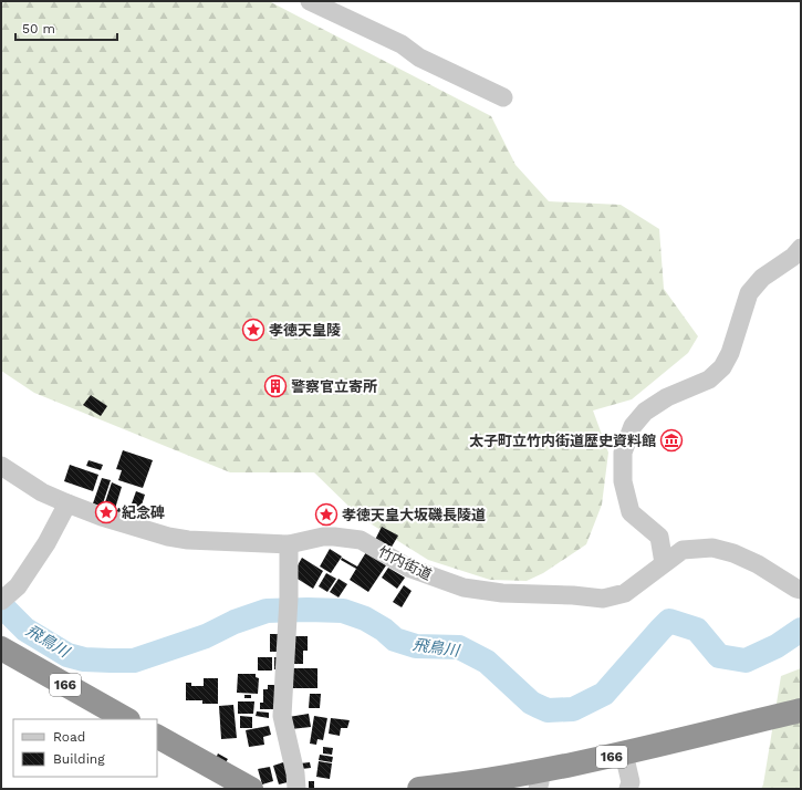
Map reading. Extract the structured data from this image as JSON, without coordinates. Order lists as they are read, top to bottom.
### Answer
{
  "streets": {
    "highway": ["166"],
    "street": ["竹内街道"]
  },
  "water": ["飛鳥川"],
  "places": {
    "place": ["孝徳天皇陵", "紀念碑", "孝徳天皇大坂磯長陵道"],
    "building": ["警察官立寄所"],
    "museum": ["太子町立竹内街道歴史資料館"]
  },
  "legend": ["Road", "Building"],
  "scale_bar": "50 m"
}
